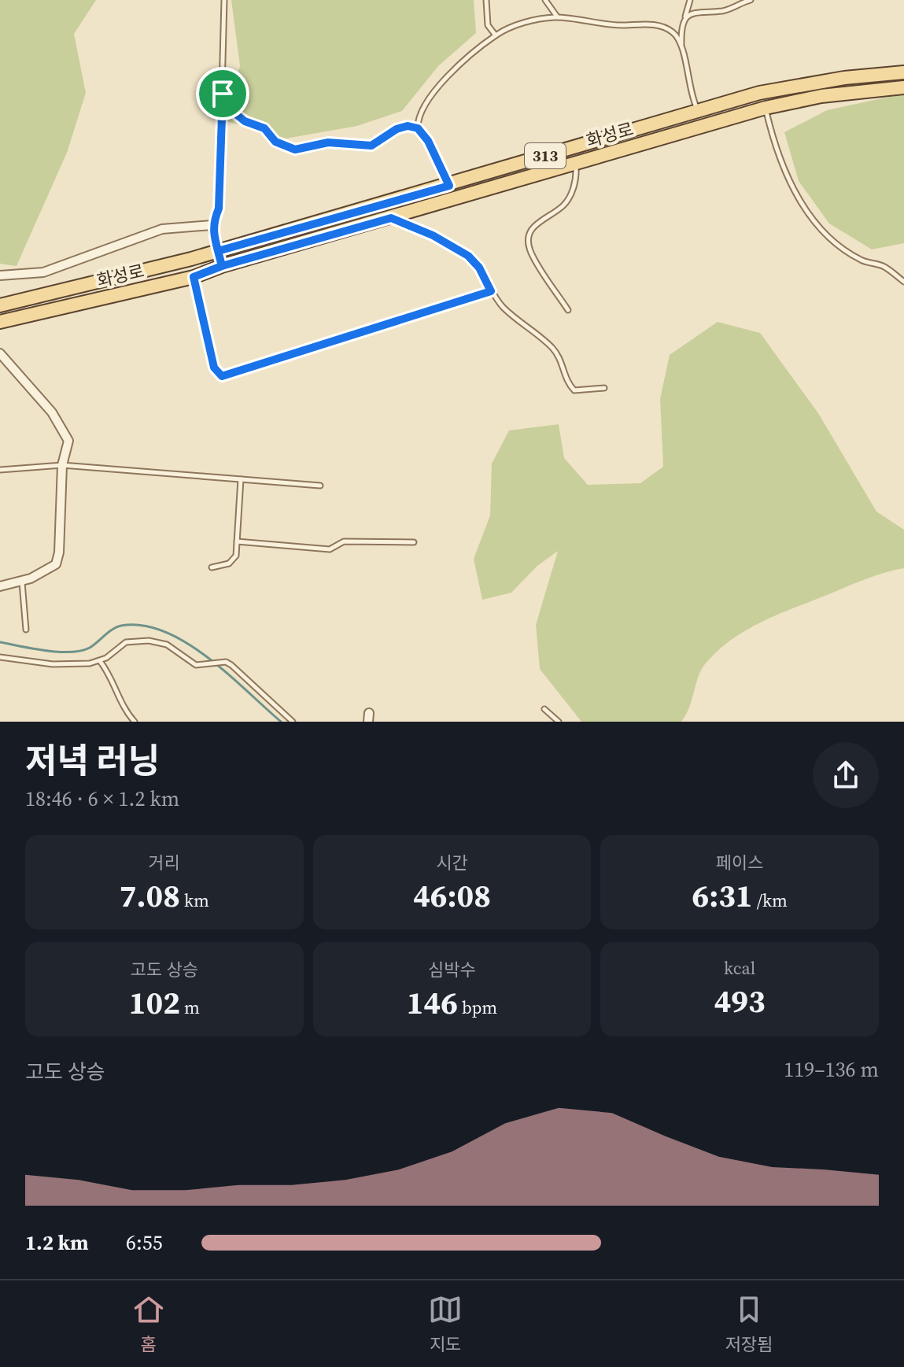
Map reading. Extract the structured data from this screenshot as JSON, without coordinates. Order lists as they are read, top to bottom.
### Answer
{
  "streets": {
    "main road": ["화성로", "313"]
  },
  "page": {
    "heading": ["저녁 러닝", "18:46 · 6 × 1.2 km"],
    "stats": [
      ["거리", "7.08 km"],
      ["시간", "46:08"],
      ["페이스", "6:31 /km"],
      ["고도 상승", "102 m"],
      ["심박수", "146 bpm"],
      ["kcal", "493"]
    ],
    "chart": ["고도 상승", "119–136 m"],
    "list": [
      {
        "name": "1.2 km",
        "note": "6:55"
      }
    ],
    "tabs": ["홈", "지도", "저장됨"]
  }
}
